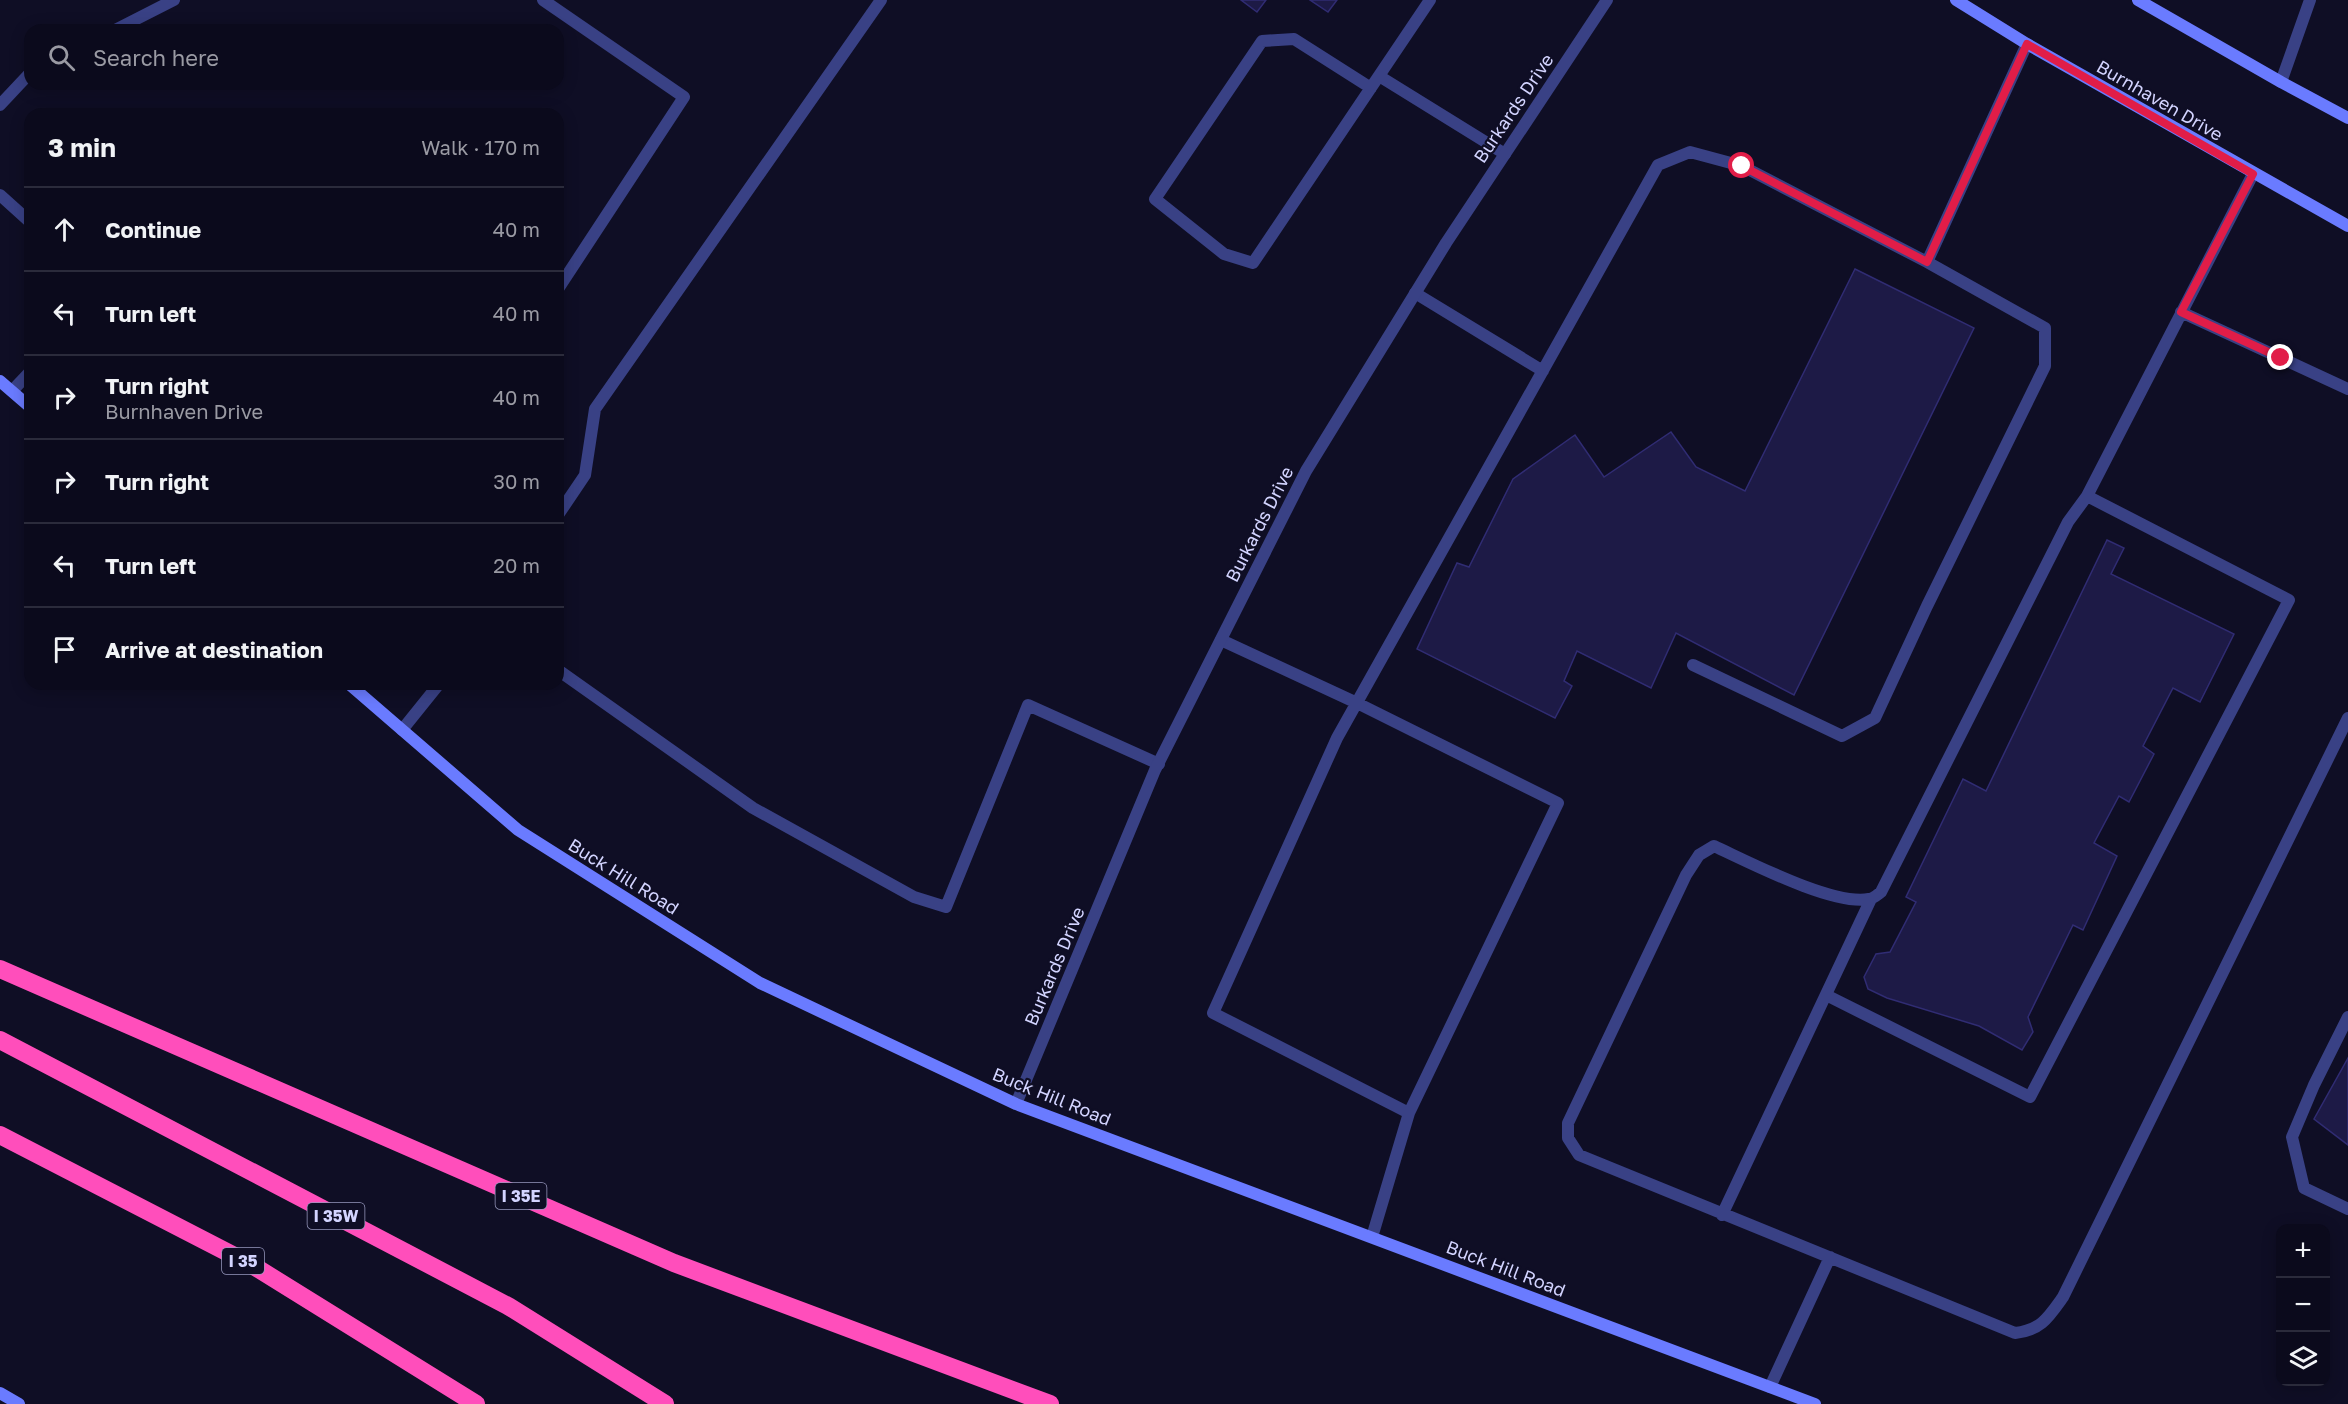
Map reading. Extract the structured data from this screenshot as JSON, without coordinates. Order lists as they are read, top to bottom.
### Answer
{
  "streets": {
    "highway": ["I 35E", "I 35W", "I 35"],
    "street": ["Burnhaven Drive", "Burkards Drive", "Buck Hill Road"]
  },
  "crossings": [
    ["Burkards Drive", "Buck Hill Road"]
  ],
  "page": {
    "search": "Search here",
    "heading": ["3 min", "Walk · 170 m"],
    "list": [
      ["Continue", "40 m"],
      ["Turn left", "40 m"],
      ["Turn right", "Burnhaven Drive", "40 m"],
      ["Turn right", "30 m"],
      ["Turn left", "20 m"],
      "Arrive at destination"
    ],
    "map_buttons": ["+", "−"]
  }
}
